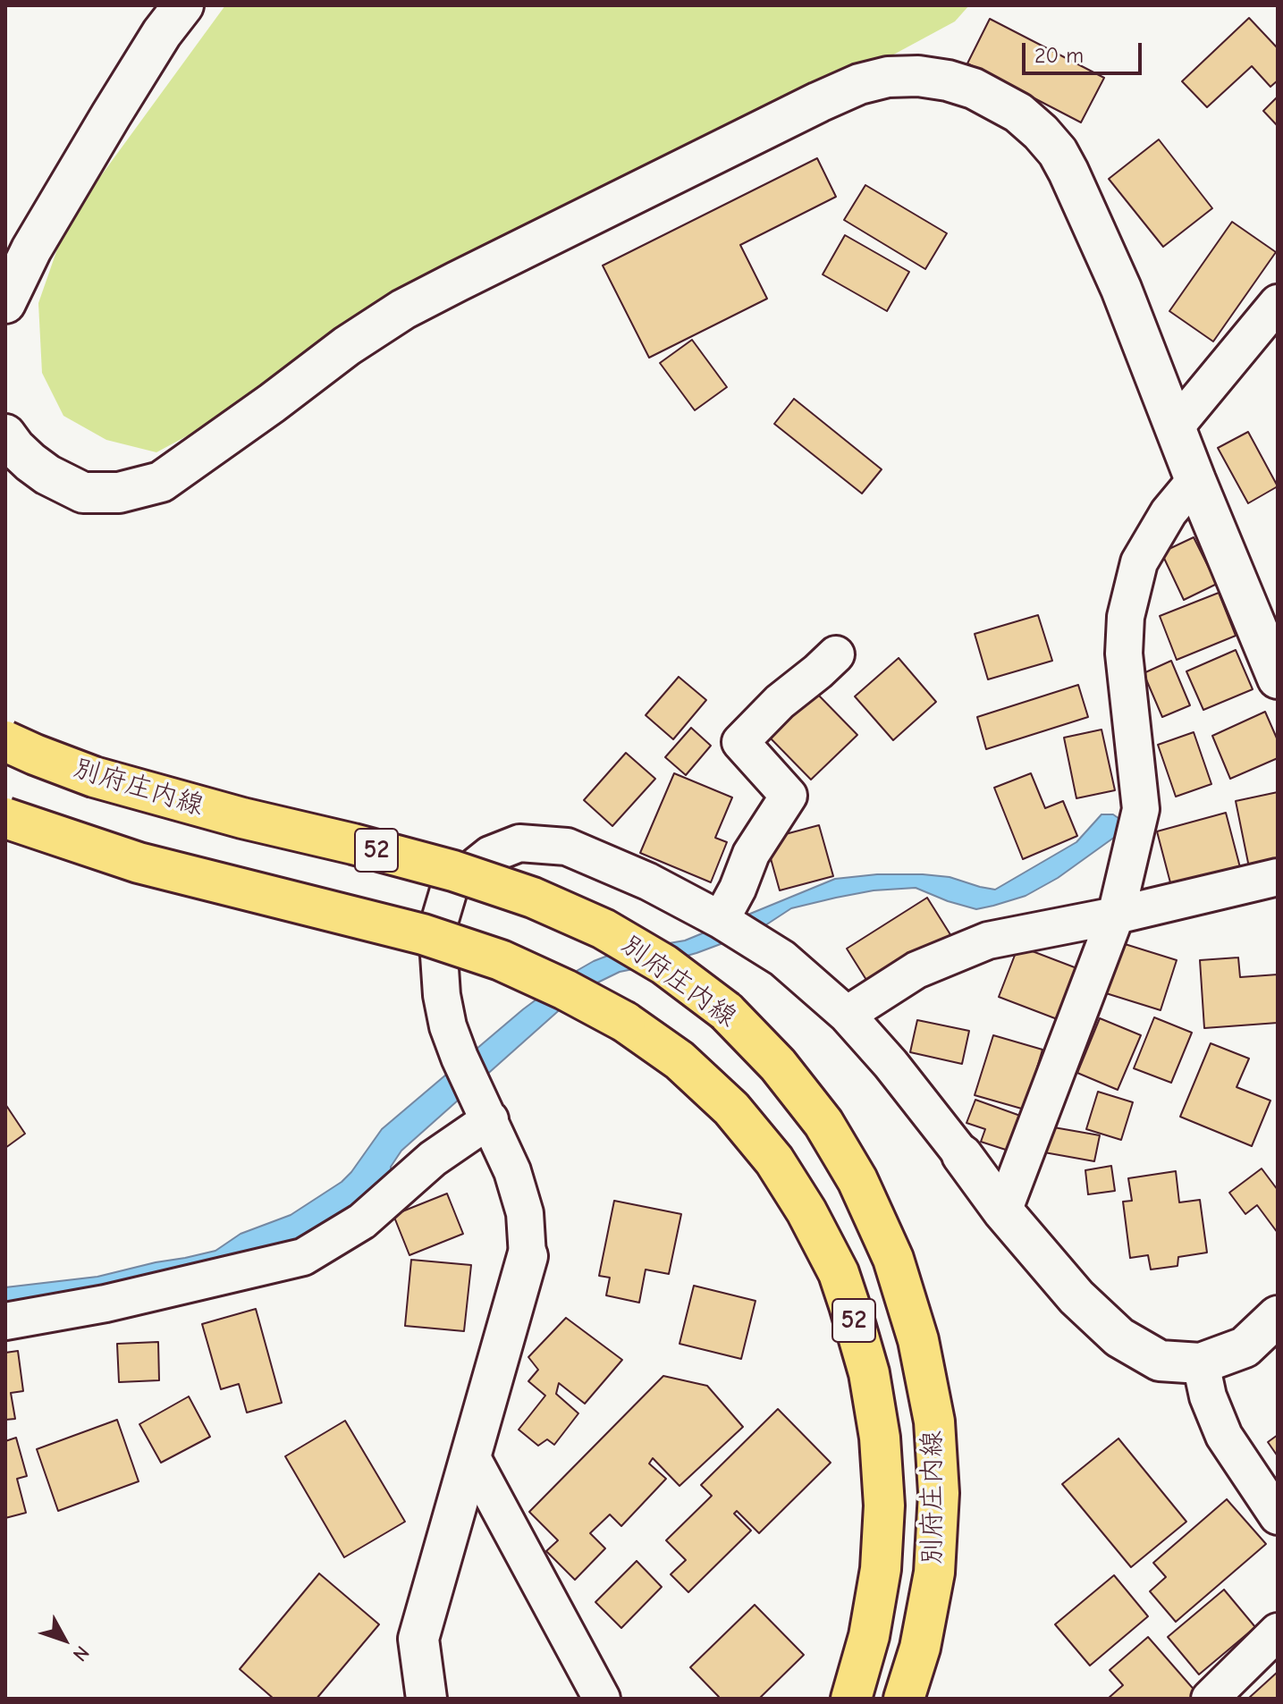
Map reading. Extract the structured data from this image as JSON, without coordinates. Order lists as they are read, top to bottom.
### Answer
{
  "streets": {
    "main road": ["別府庄内線", "52"]
  },
  "scale_bar": "20 m",
  "north": "bottom right"
}
